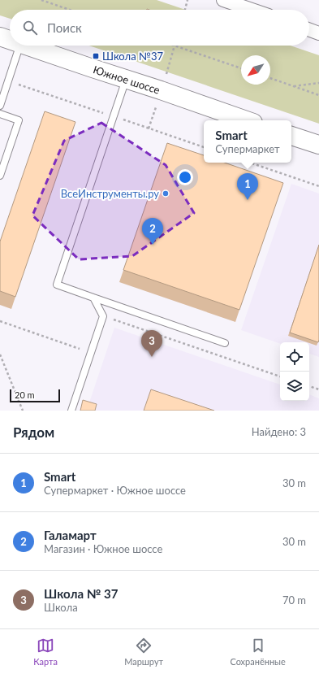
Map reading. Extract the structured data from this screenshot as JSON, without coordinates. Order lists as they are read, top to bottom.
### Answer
{
  "streets": {
    "main road": ["Южное шоссе"]
  },
  "places": {
    "transit": ["Школа №37"],
    "other": ["ВсеИнструменты.ру"]
  },
  "scale_bar": "20 m",
  "north": "bottom left",
  "page": {
    "search": "Поиск",
    "popup": ["Smart", "Супермаркет"],
    "pins": ["1", "2", "3"],
    "scale": "20 m",
    "heading": ["Рядом", "Найдено: 3"],
    "list": [
      {
        "mark": "1",
        "name": "Smart",
        "note": "Супермаркет · Южное шоссе",
        "value": "30 m"
      },
      {
        "mark": "2",
        "name": "Галамарт",
        "note": "Магазин · Южное шоссе",
        "value": "30 m"
      },
      {
        "mark": "3",
        "name": "Школа № 37",
        "note": "Школа",
        "value": "70 m"
      }
    ],
    "nav": ["Карта", "Маршрут", "Сохранённые"]
  }
}
